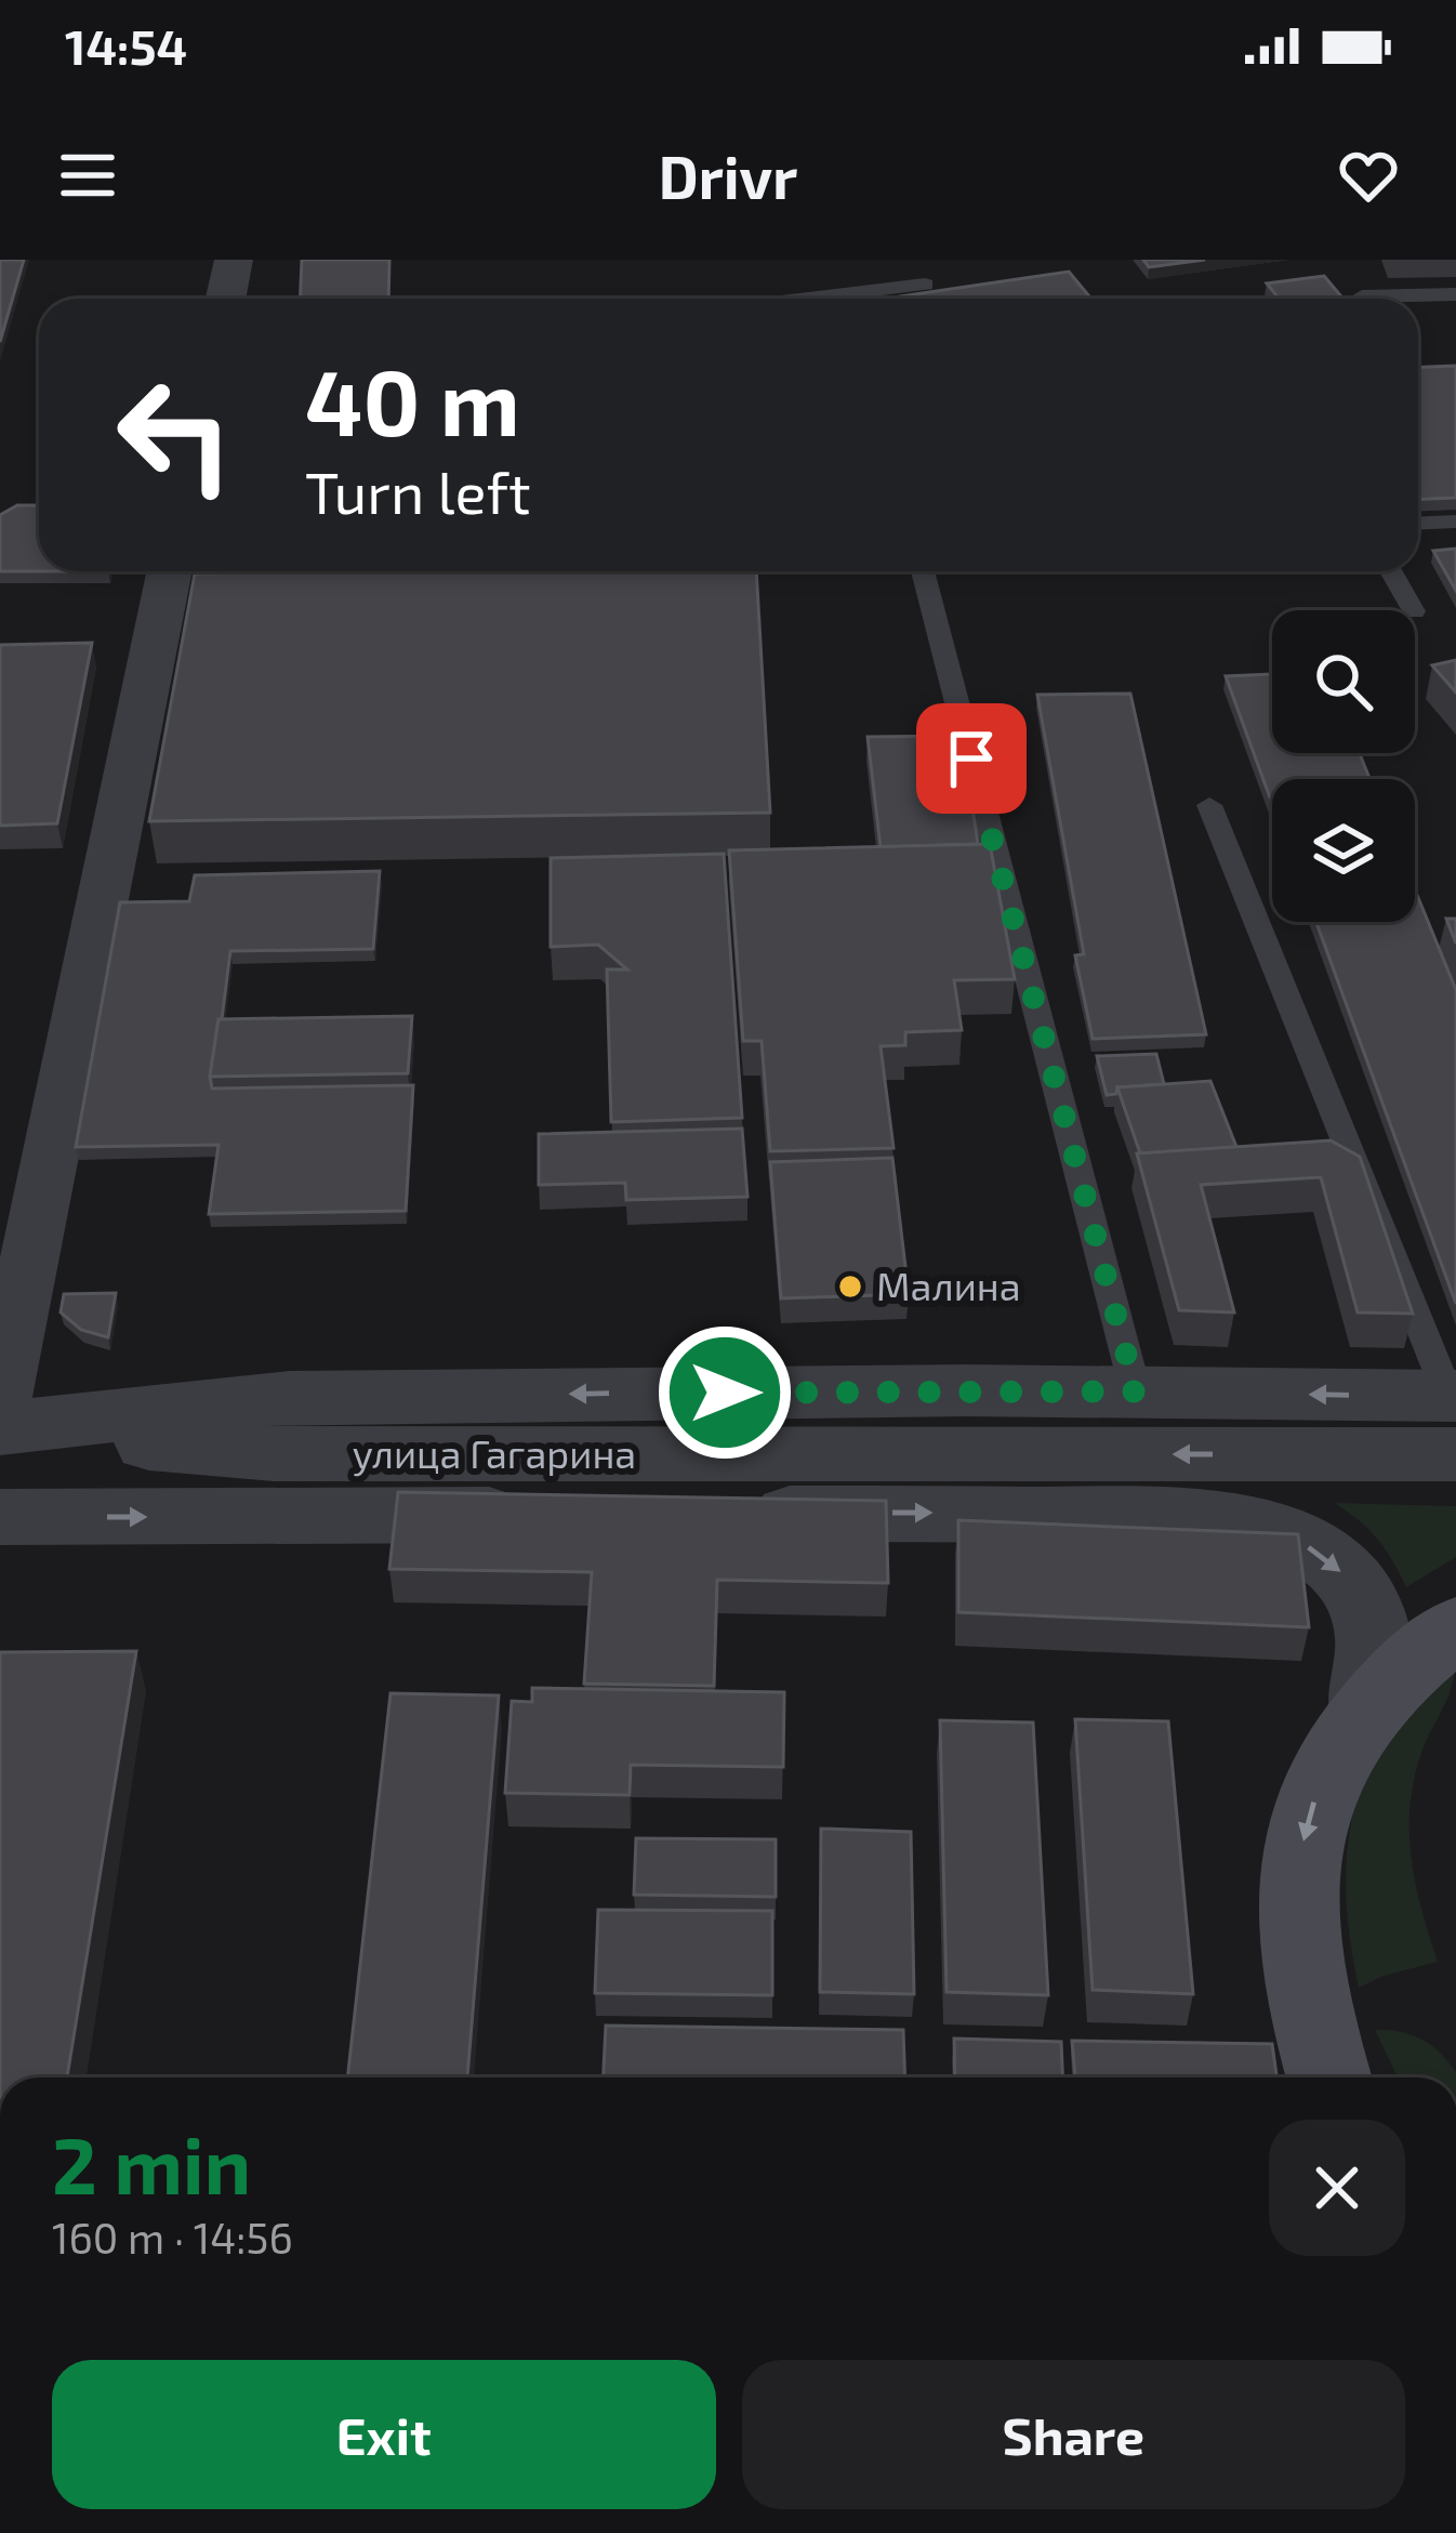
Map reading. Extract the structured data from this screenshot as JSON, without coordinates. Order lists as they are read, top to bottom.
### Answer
{
  "streets": {
    "street": ["улица Гагарина"]
  },
  "places": ["Малина"],
  "page": {
    "status": "14:54",
    "header": "Drivr",
    "turn": ["40 m", "Turn left"],
    "heading": ["2 min", "160 m · 14:56"],
    "buttons": ["Exit", "Share"]
  }
}
